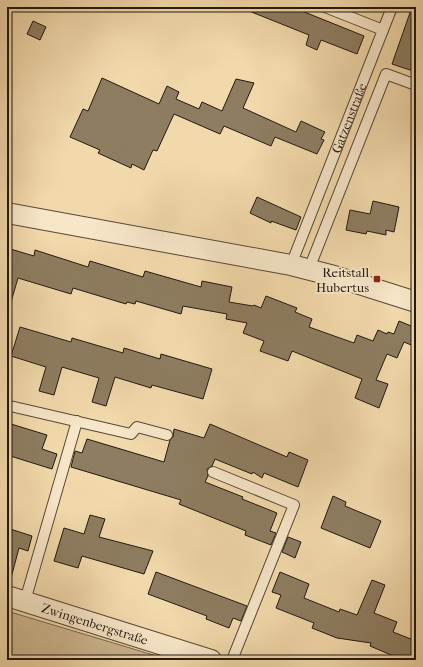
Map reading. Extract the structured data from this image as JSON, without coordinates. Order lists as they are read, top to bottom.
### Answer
{
  "streets": {
    "street": ["Zwingenbergstraße"],
    "lane": ["Gatzenstraße"]
  },
  "places": {
    "transit": ["Reitstall Hubertus"]
  }
}
